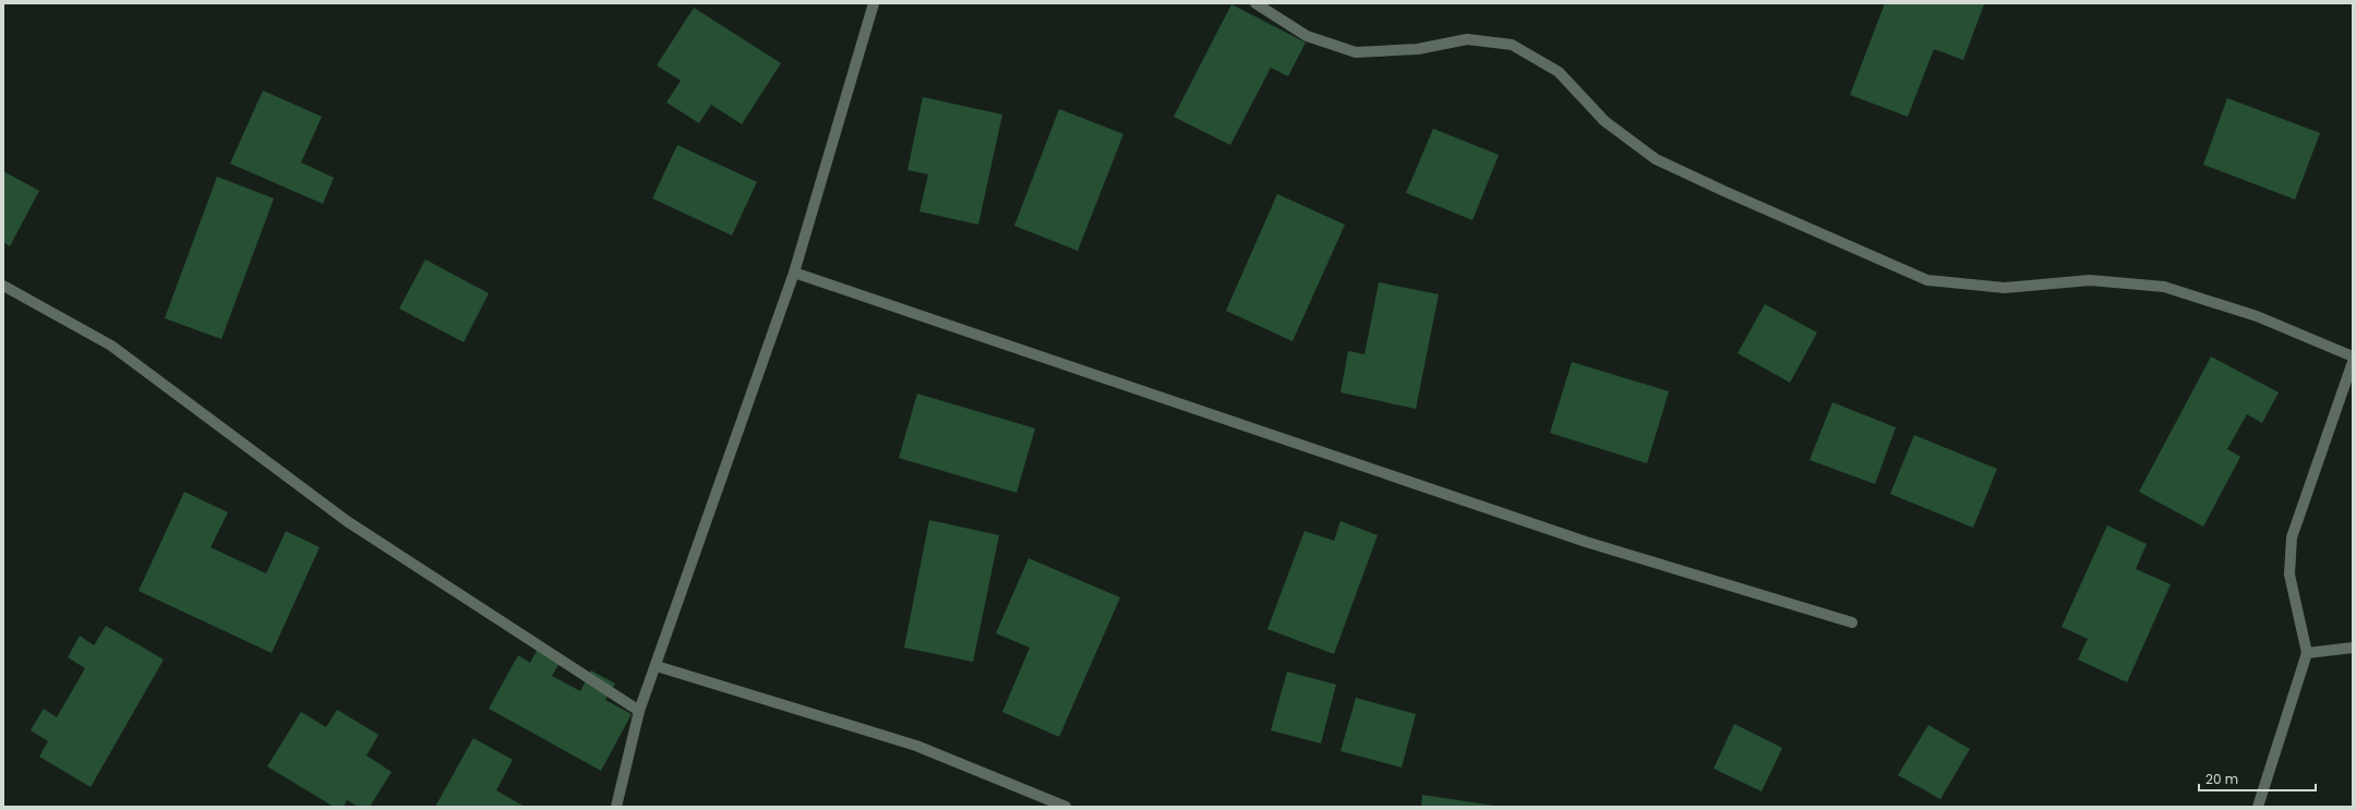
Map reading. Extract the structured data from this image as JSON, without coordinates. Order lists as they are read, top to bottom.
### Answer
{
  "scale_bar": "20 m"
}
